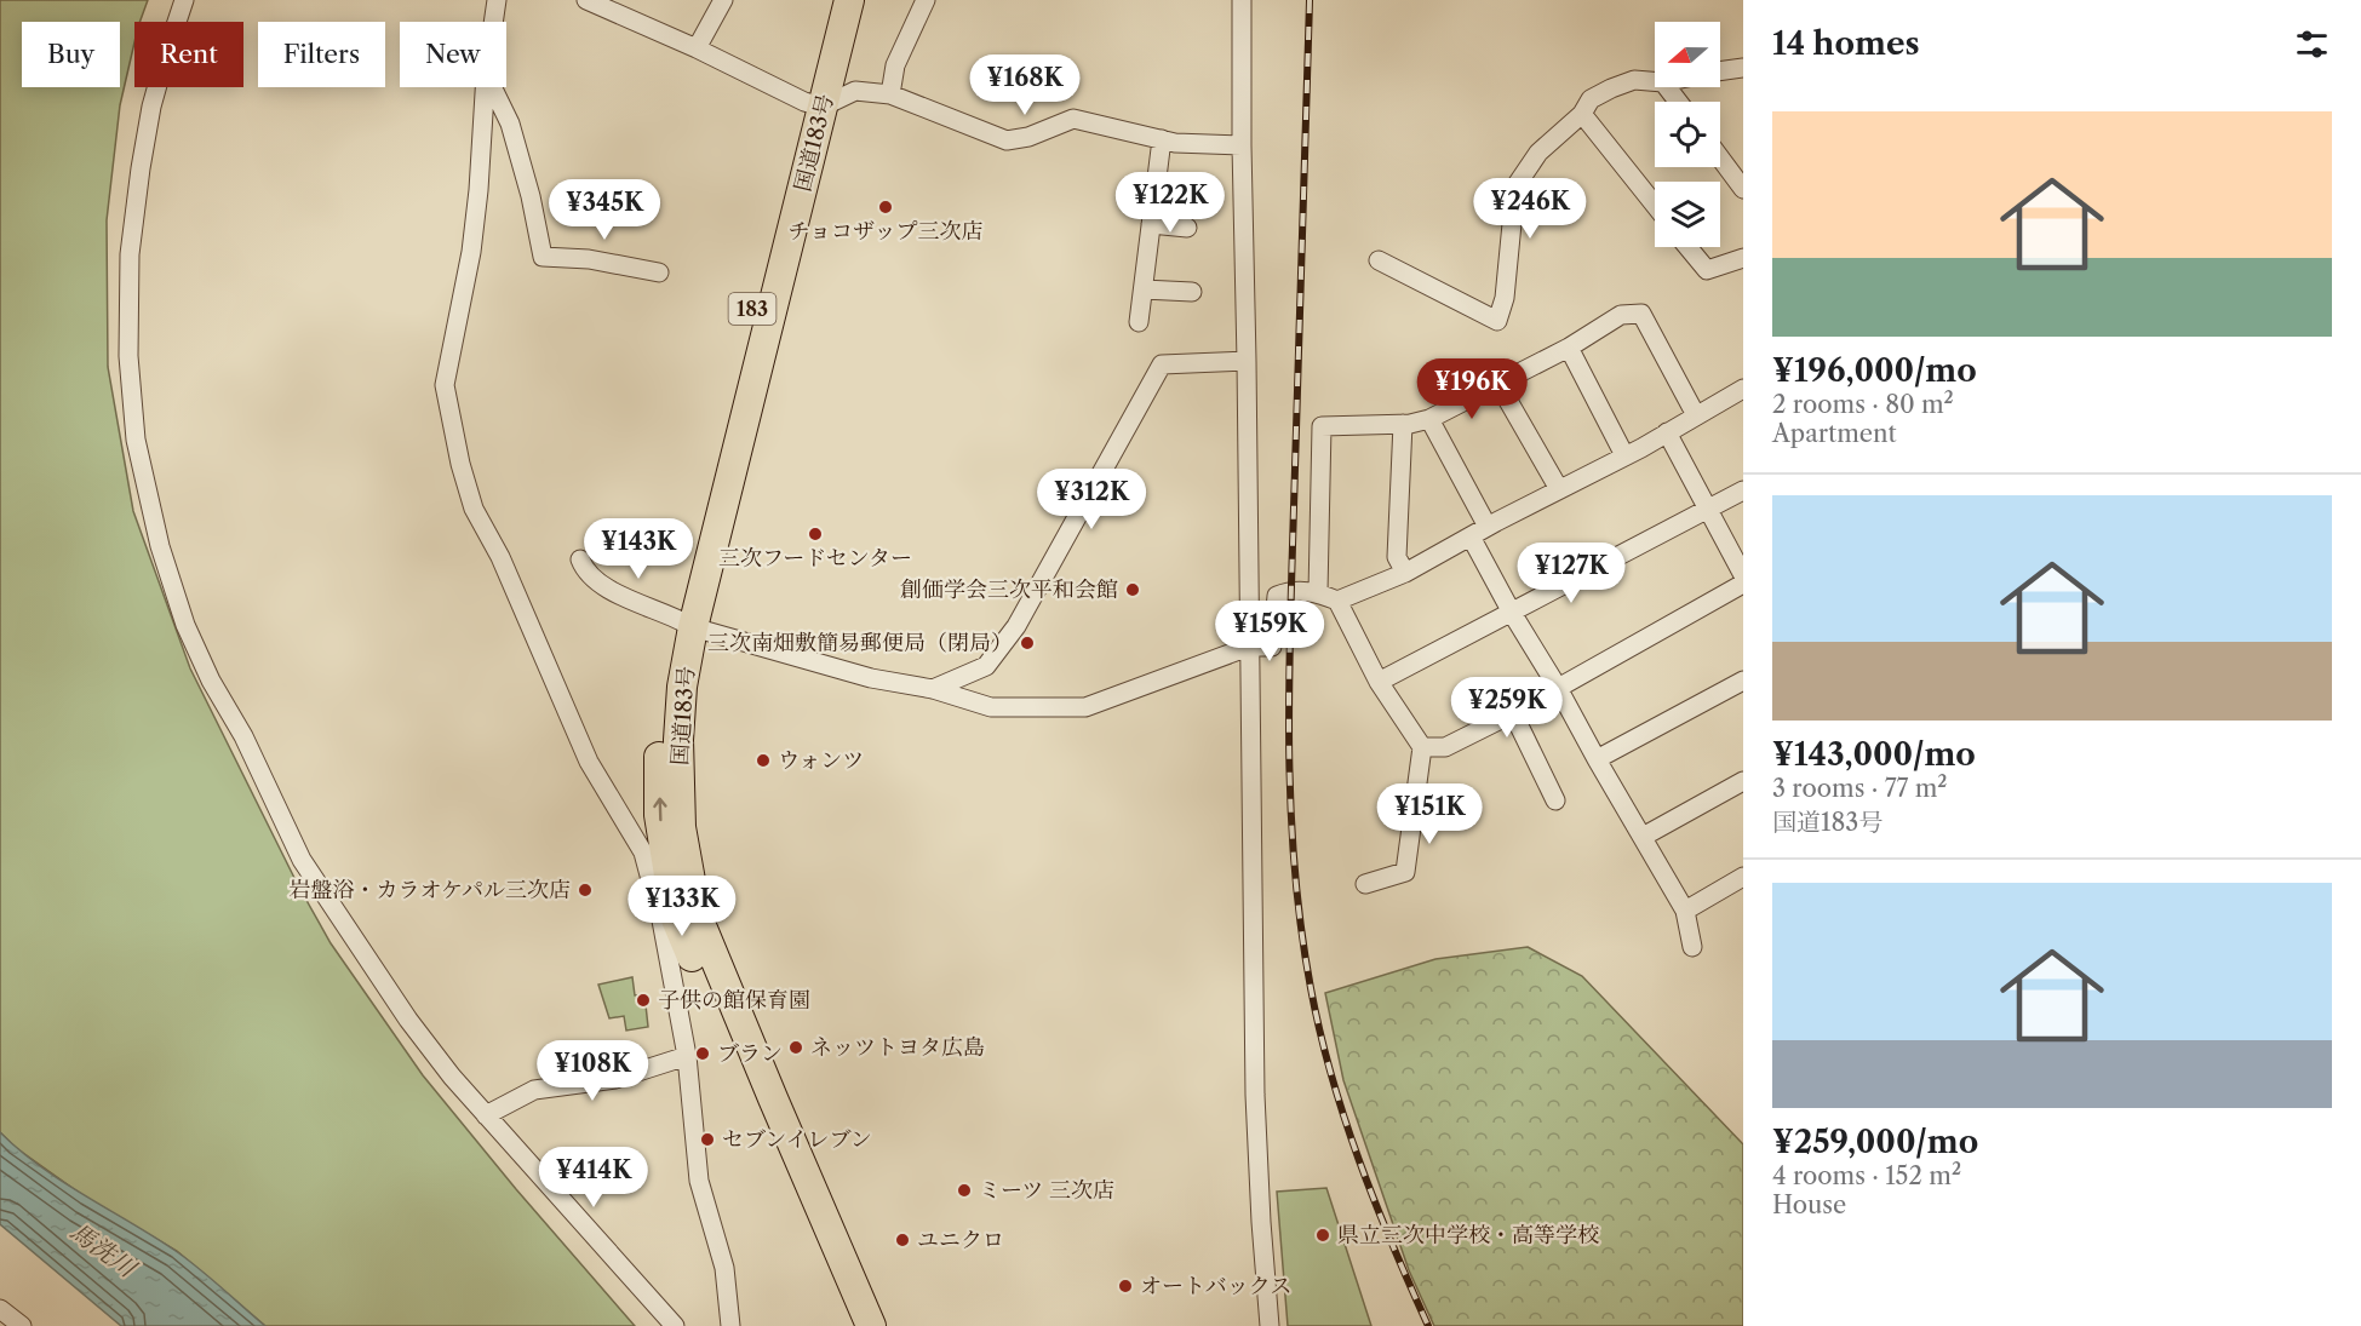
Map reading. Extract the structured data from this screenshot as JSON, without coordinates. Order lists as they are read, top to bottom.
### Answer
{
  "streets": {
    "highway": ["国道183号", "183"]
  },
  "water": ["馬洗川"],
  "places": [
    "チョコザップ三次店",
    "三次フードセンター",
    "創価学会三次平和会館",
    "三次南畑敷簡易郵便局（閉局）",
    "ウォンツ",
    "岩盤浴・カラオケパル三次店",
    "子供の館保育園",
    "ネッツトヨタ広島",
    "ブラン",
    "セブンイレブン",
    "ミーツ 三次店",
    "県立三次中学校・高等学校",
    "ユニクロ",
    "オートバックス"
  ],
  "north": "left",
  "page": {
    "heading": "14 homes",
    "chip": [
      "Buy",
      "Rent",
      "Filters",
      "New"
    ],
    "price": [
      "¥168K",
      "¥122K",
      "¥246K",
      "¥345K",
      "¥196K",
      "¥312K",
      "¥143K",
      "¥127K",
      "¥159K",
      "¥259K",
      "¥151K",
      "¥133K",
      "¥108K",
      "¥414K"
    ],
    "list": [
      {
        "name": "¥196,000/mo",
        "note": "2 rooms · 80 m² · Apartment"
      },
      {
        "name": "¥143,000/mo",
        "note": "3 rooms · 77 m² · 国道183号"
      },
      {
        "name": "¥259,000/mo",
        "note": "4 rooms · 152 m² · House"
      }
    ]
  }
}
